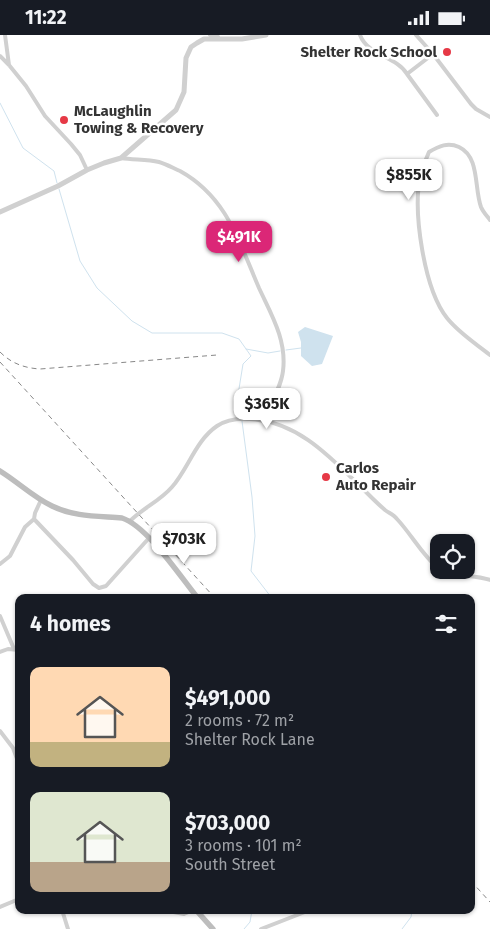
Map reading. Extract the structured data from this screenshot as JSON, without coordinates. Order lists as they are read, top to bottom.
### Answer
{
  "places": ["Shelter Rock School", "McLaughlin Towing & Recovery", "Carlos Auto Repair"],
  "page": {
    "status": "11:22",
    "price": [
      "$855K",
      "$491K",
      "$365K",
      "$703K"
    ],
    "heading": "4 homes",
    "list": [
      {
        "name": "$491,000",
        "note": "2 rooms · 72 m² · Shelter Rock Lane"
      },
      {
        "name": "$703,000",
        "note": "3 rooms · 101 m² · South Street"
      }
    ]
  }
}
